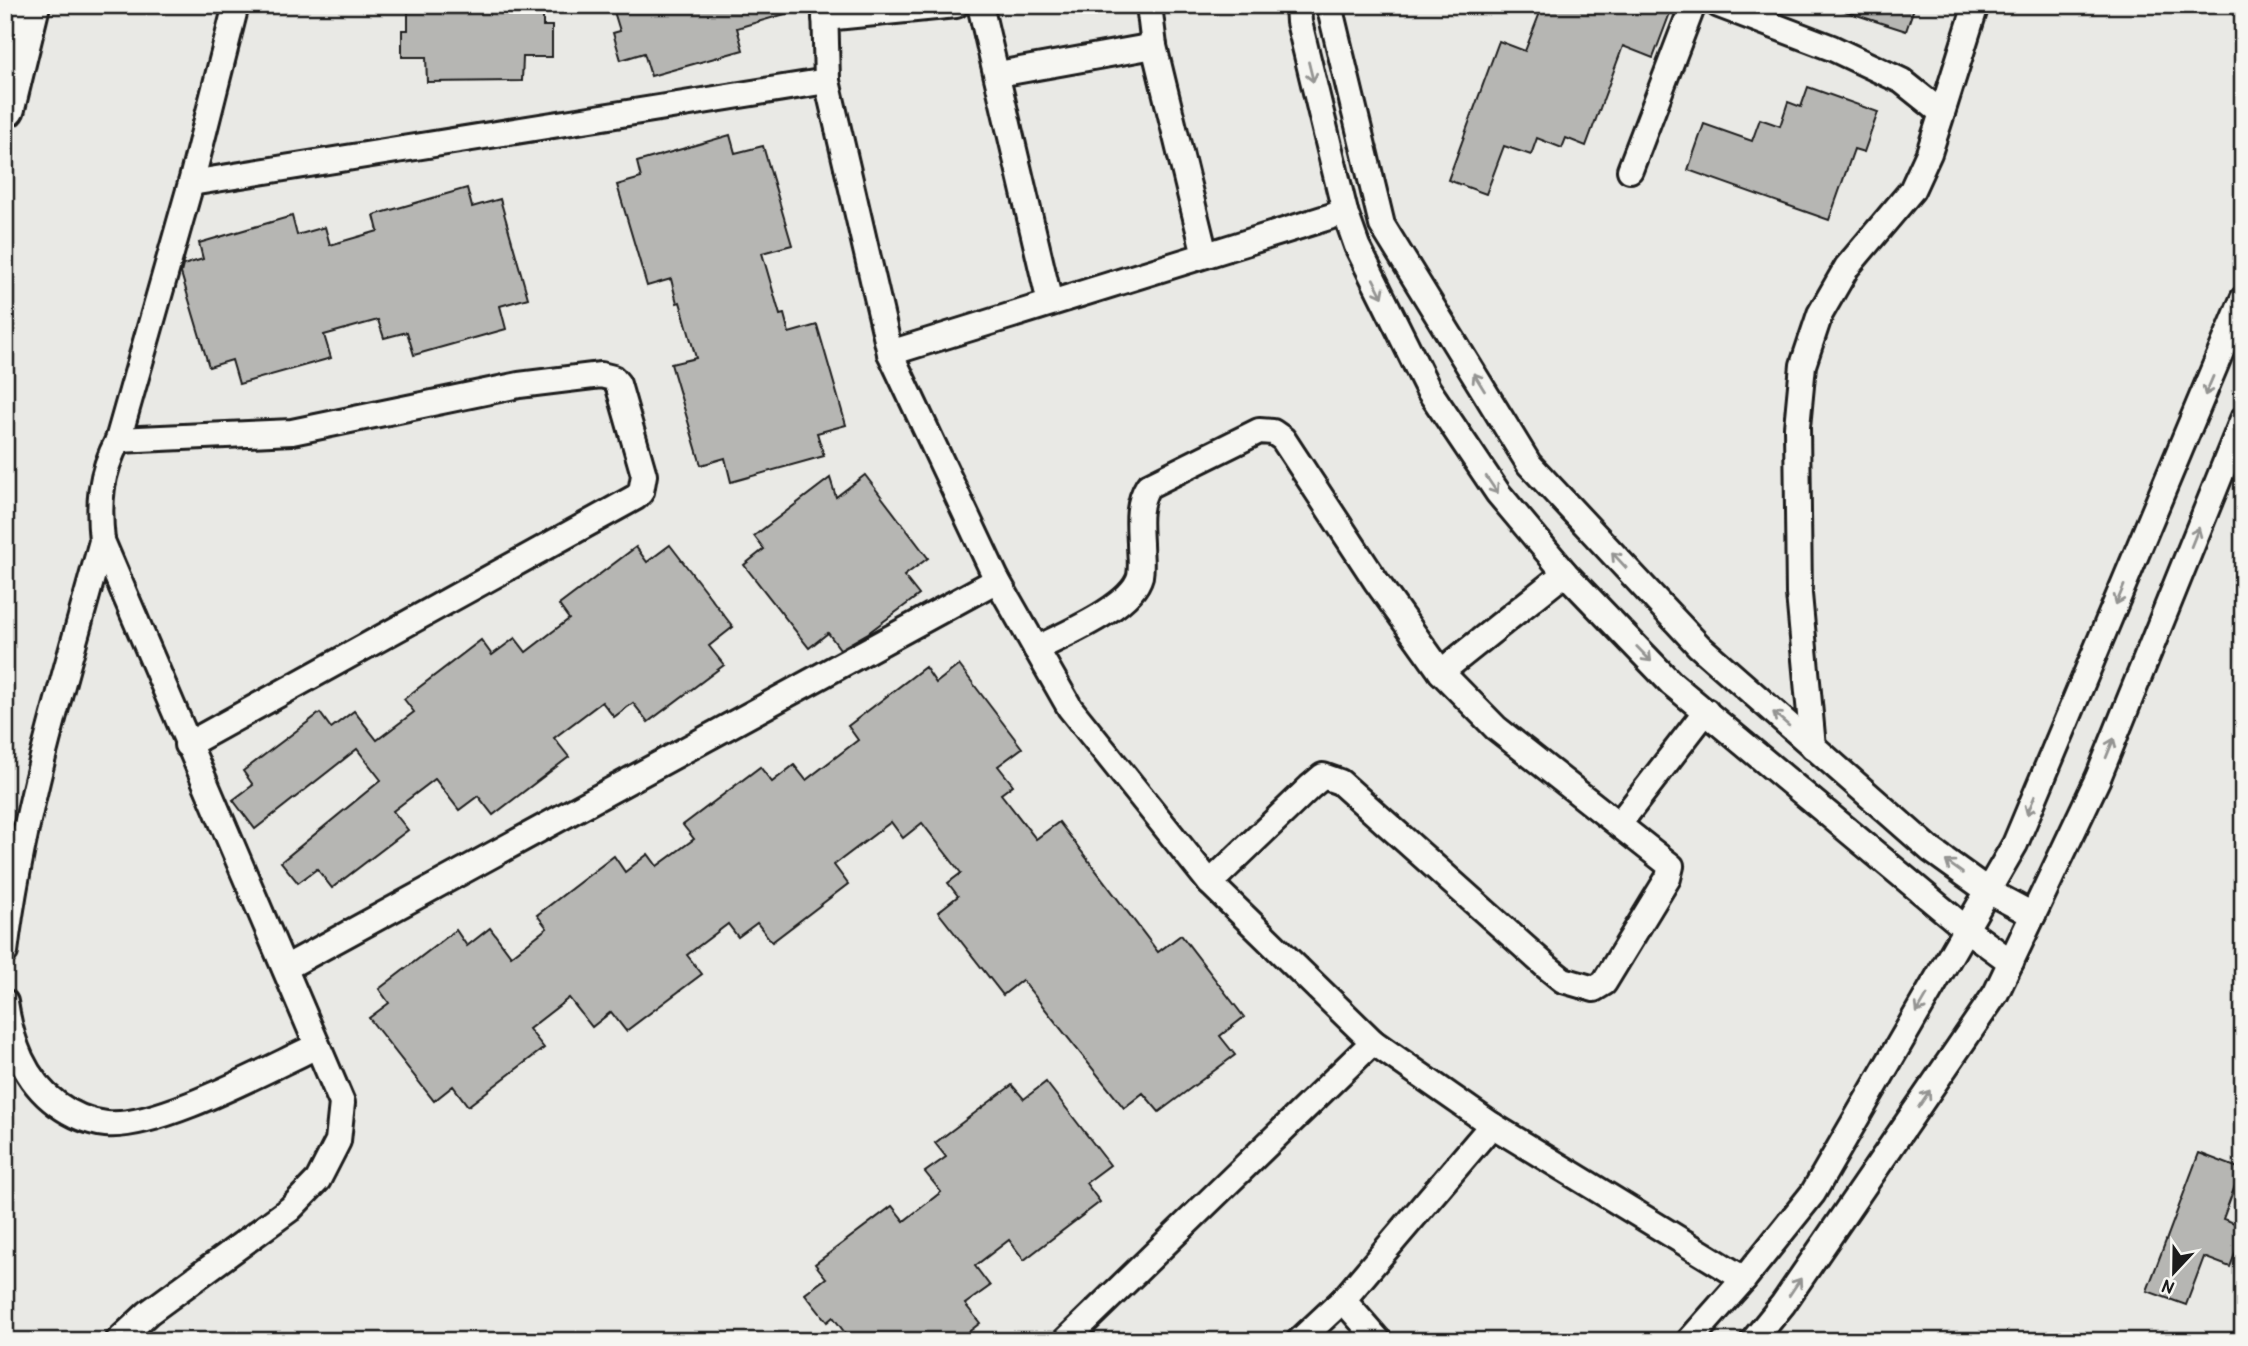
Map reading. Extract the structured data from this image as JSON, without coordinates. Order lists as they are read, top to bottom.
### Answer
{
  "north": "bottom"
}
